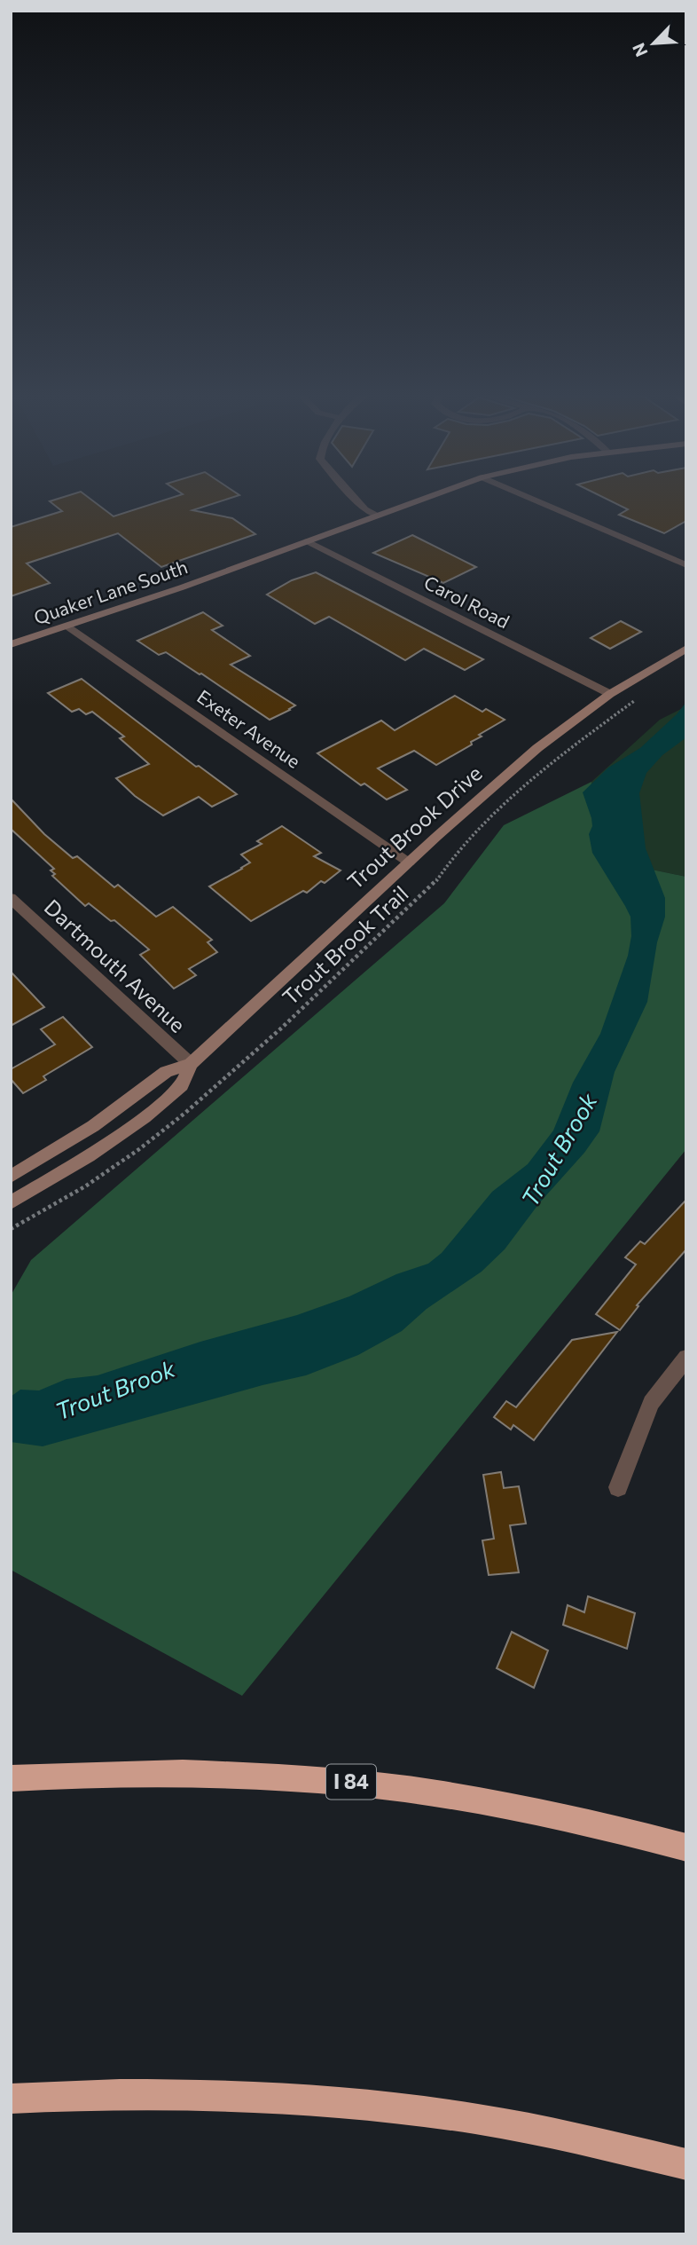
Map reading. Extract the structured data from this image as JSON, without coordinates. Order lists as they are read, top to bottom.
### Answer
{
  "streets": {
    "highway": ["I 84"],
    "main road": ["Quaker Lane South", "Trout Brook Drive"],
    "street": ["Carol Road", "Exeter Avenue", "Dartmouth Avenue"],
    "path": ["Trout Brook Trail"]
  },
  "crossings": [
    ["Quaker Lane South", "Carol Road"],
    ["Quaker Lane South", "Exeter Avenue"],
    ["Carol Road", "Trout Brook Drive"],
    ["Exeter Avenue", "Trout Brook Drive"],
    ["Trout Brook Drive", "Dartmouth Avenue"]
  ],
  "water": ["Trout Brook"],
  "north": "bottom left"
}
